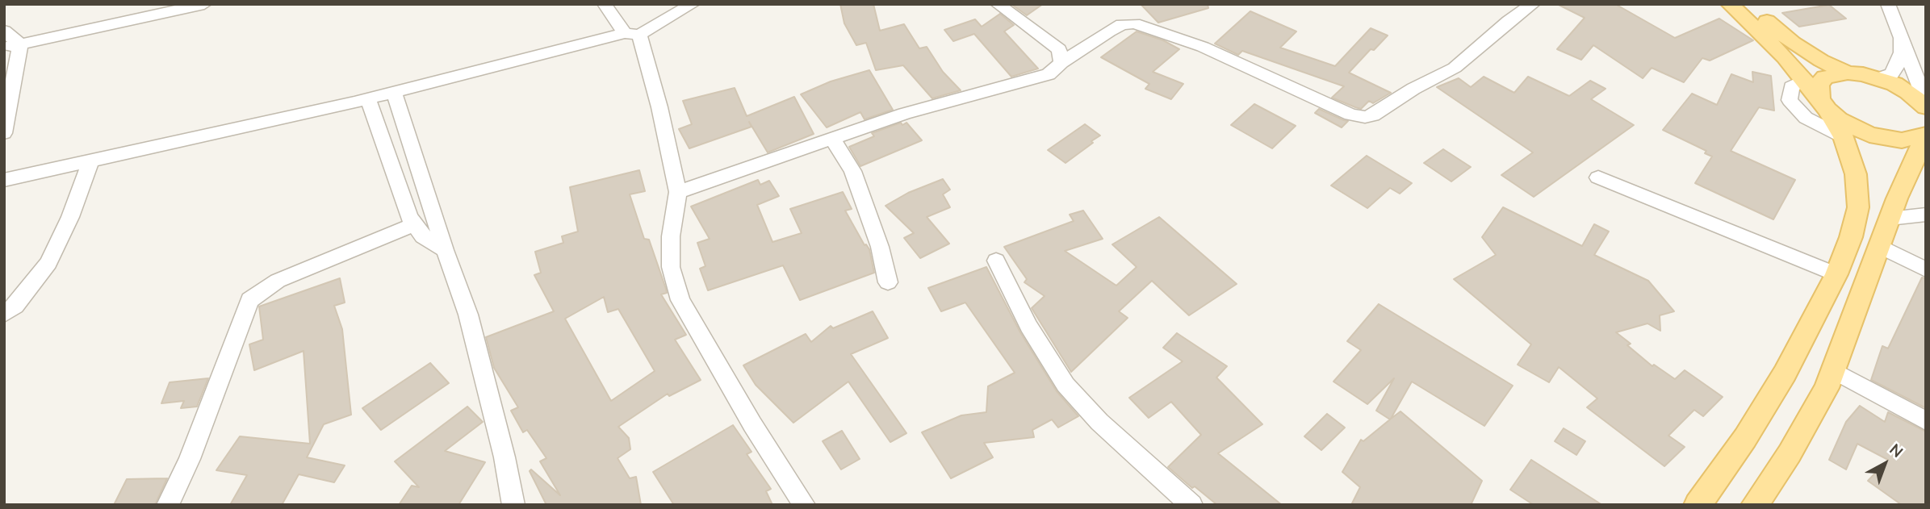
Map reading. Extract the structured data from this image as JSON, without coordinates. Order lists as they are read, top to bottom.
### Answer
{
  "north": "top right"
}
